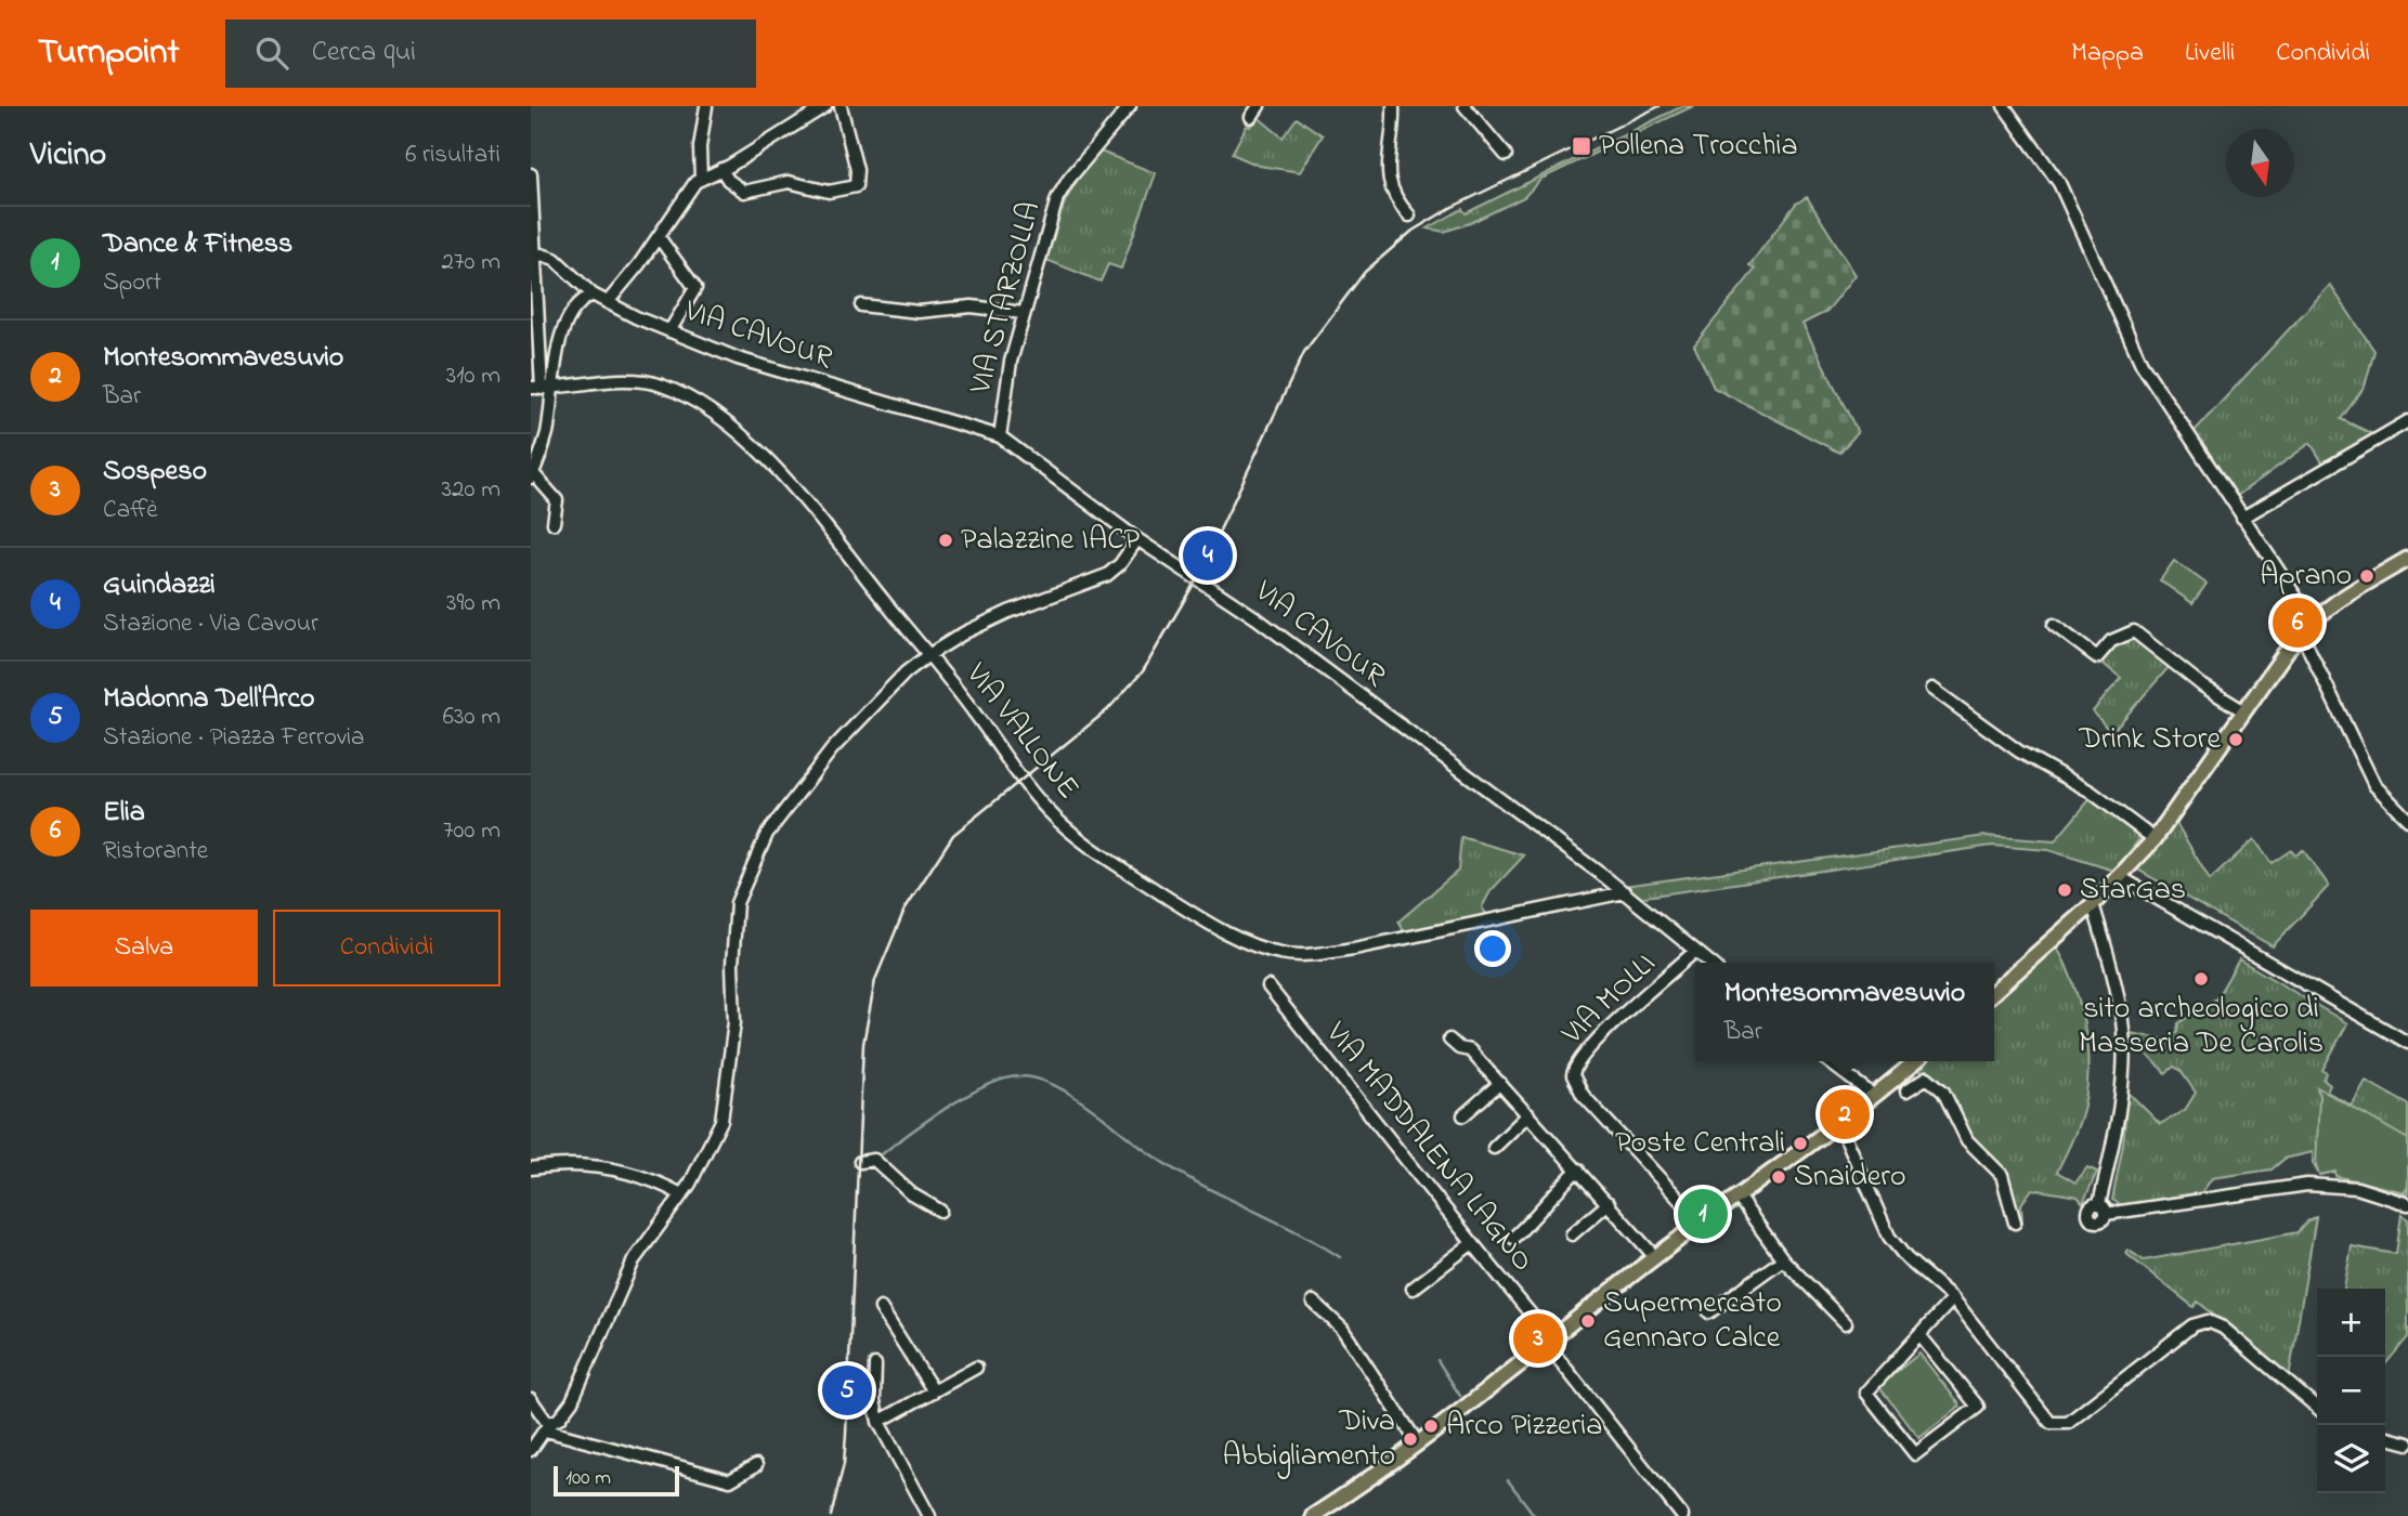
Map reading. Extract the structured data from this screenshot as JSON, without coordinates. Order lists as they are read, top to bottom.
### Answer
{
  "streets": {
    "street": [
      "VIA STARZOLLA",
      "VIA CAVOUR",
      "VIA VALLONE",
      "VIA MOLLI",
      "VIA MADDALENA LAGNO"
    ]
  },
  "crossings": [
    ["VIA STARZOLLA", "VIA CAVOUR"],
    ["VIA CAVOUR", "VIA VALLONE"],
    ["VIA CAVOUR", "VIA MOLLI"]
  ],
  "places": {
    "transit": ["Pollena Trocchia"],
    "other": [
      "Palazzine IACP",
      "Aprano",
      "Drink Store",
      "StarGas",
      "sito archeologico di Masseria De Carolis",
      "Poste Centrali",
      "Snaidero",
      "Supermercato Gennaro Calce",
      "Arco Pizzeria",
      "Diva Abbigliamento"
    ]
  },
  "scale_bar": "100 m",
  "north": "bottom",
  "page": {
    "header": "Turnpoint",
    "search": "Cerca qui",
    "nav": ["Mappa", "Livelli", "Condividi"],
    "heading": ["Vicino", "6 risultati"],
    "list": [
      {
        "mark": "1",
        "name": "Dance & Fitness",
        "note": "Sport",
        "value": "270 m"
      },
      {
        "mark": "2",
        "name": "Montesommavesuvio",
        "note": "Bar",
        "value": "310 m"
      },
      {
        "mark": "3",
        "name": "Sospeso",
        "note": "Caffè",
        "value": "320 m"
      },
      {
        "mark": "4",
        "name": "Guindazzi",
        "note": "Stazione · Via Cavour",
        "value": "390 m"
      },
      {
        "mark": "5",
        "name": "Madonna Dell'Arco",
        "note": "Stazione · Piazza Ferrovia",
        "value": "630 m"
      },
      {
        "mark": "6",
        "name": "Elia",
        "note": "Ristorante",
        "value": "700 m"
      }
    ],
    "pins": [
      "4",
      "6",
      "2",
      "1",
      "3",
      "5"
    ],
    "buttons": ["Salva", "Condividi"],
    "popup": ["Montesommavesuvio", "Bar"],
    "map_buttons": ["+", "−"],
    "scale": "100 m"
  }
}
